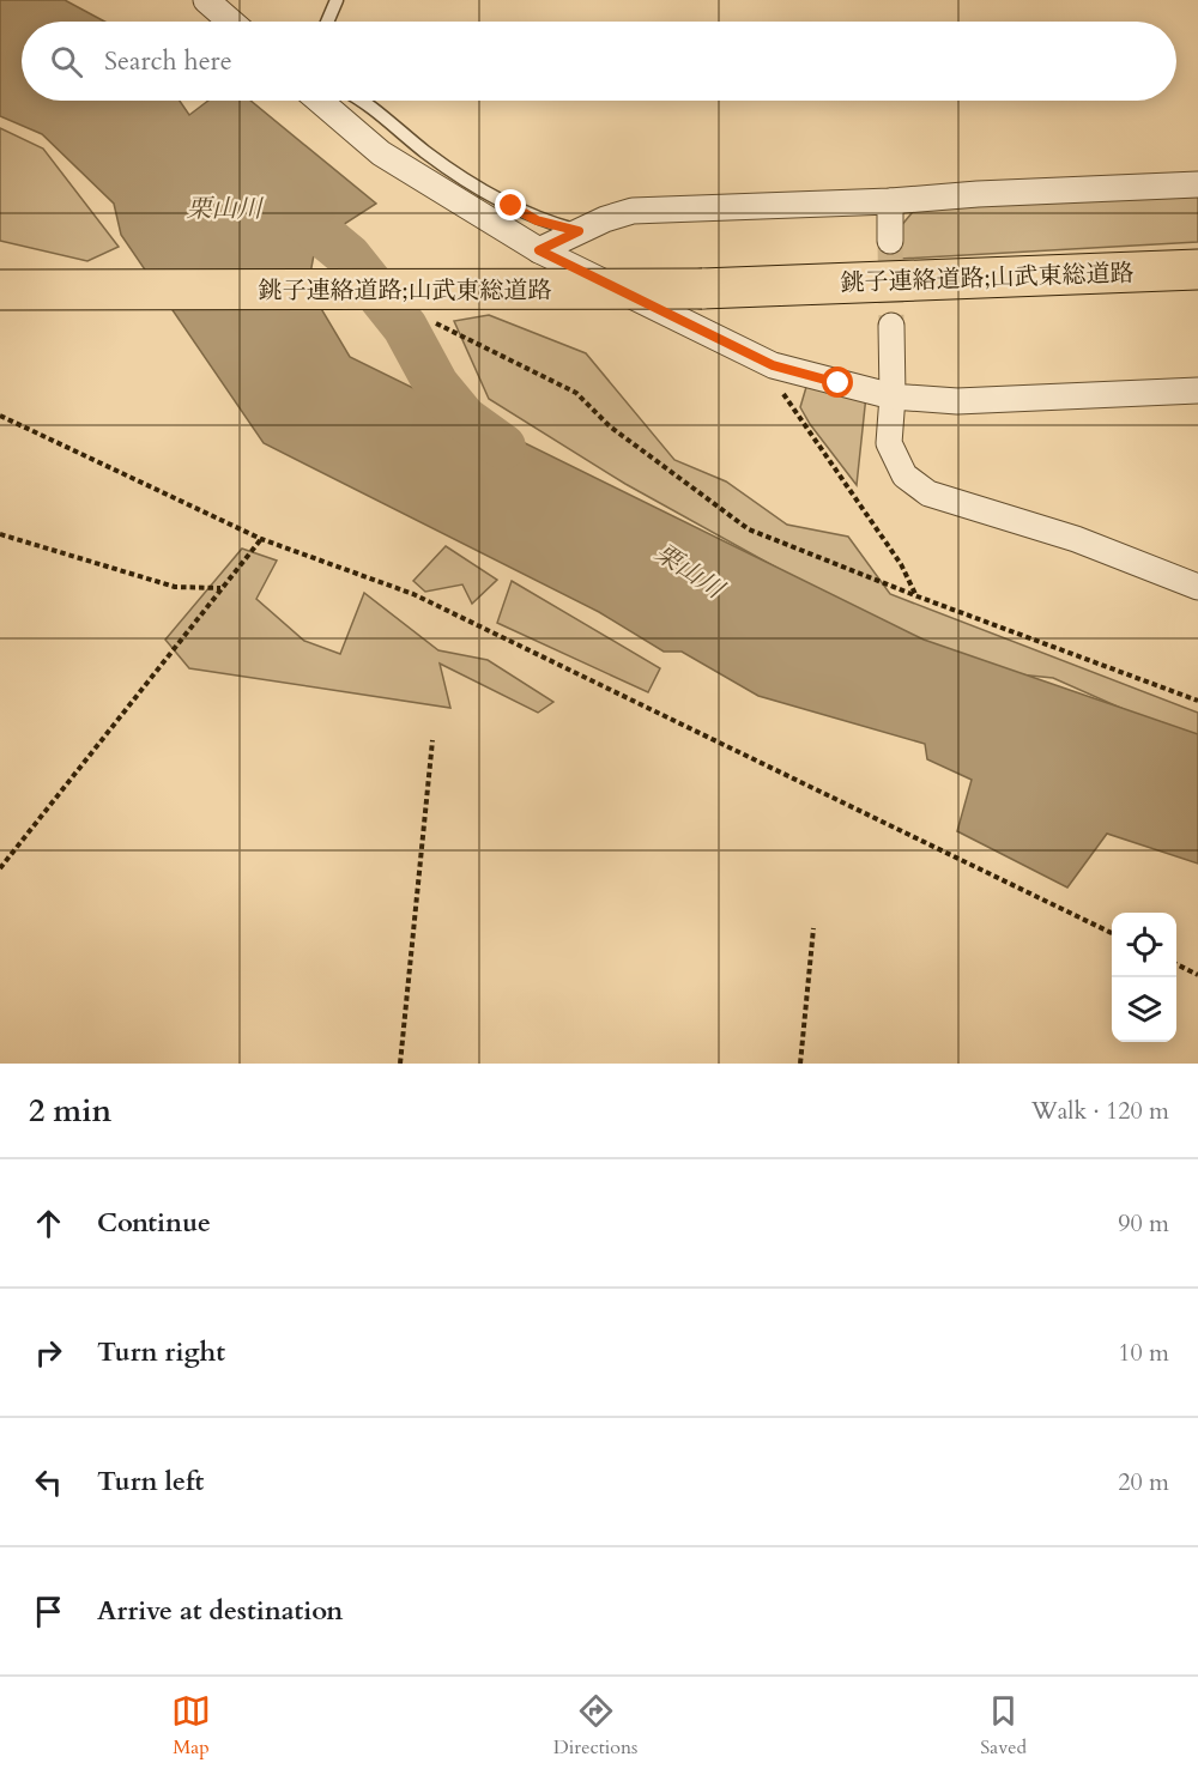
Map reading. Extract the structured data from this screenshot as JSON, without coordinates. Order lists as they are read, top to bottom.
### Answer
{
  "streets": {
    "highway": ["銚子連絡道路;山武東総道路"]
  },
  "water": ["栗山川"],
  "page": {
    "search": "Search here",
    "heading": ["2 min", "Walk · 120 m"],
    "list": [
      ["Continue", "90 m"],
      ["Turn right", "10 m"],
      ["Turn left", "20 m"],
      "Arrive at destination"
    ],
    "nav": ["Map", "Directions", "Saved"]
  }
}
